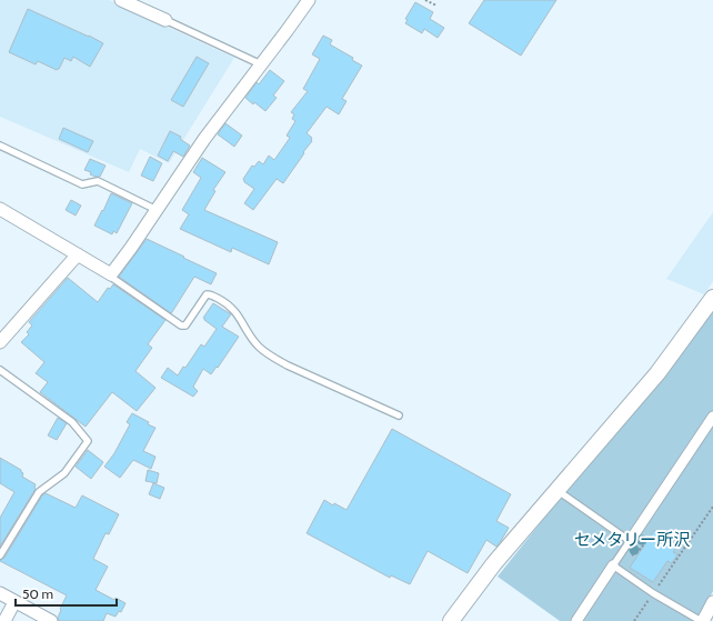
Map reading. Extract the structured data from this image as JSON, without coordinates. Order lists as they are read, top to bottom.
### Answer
{
  "parks": ["セメタリー所沢"],
  "scale_bar": "50 m"
}
